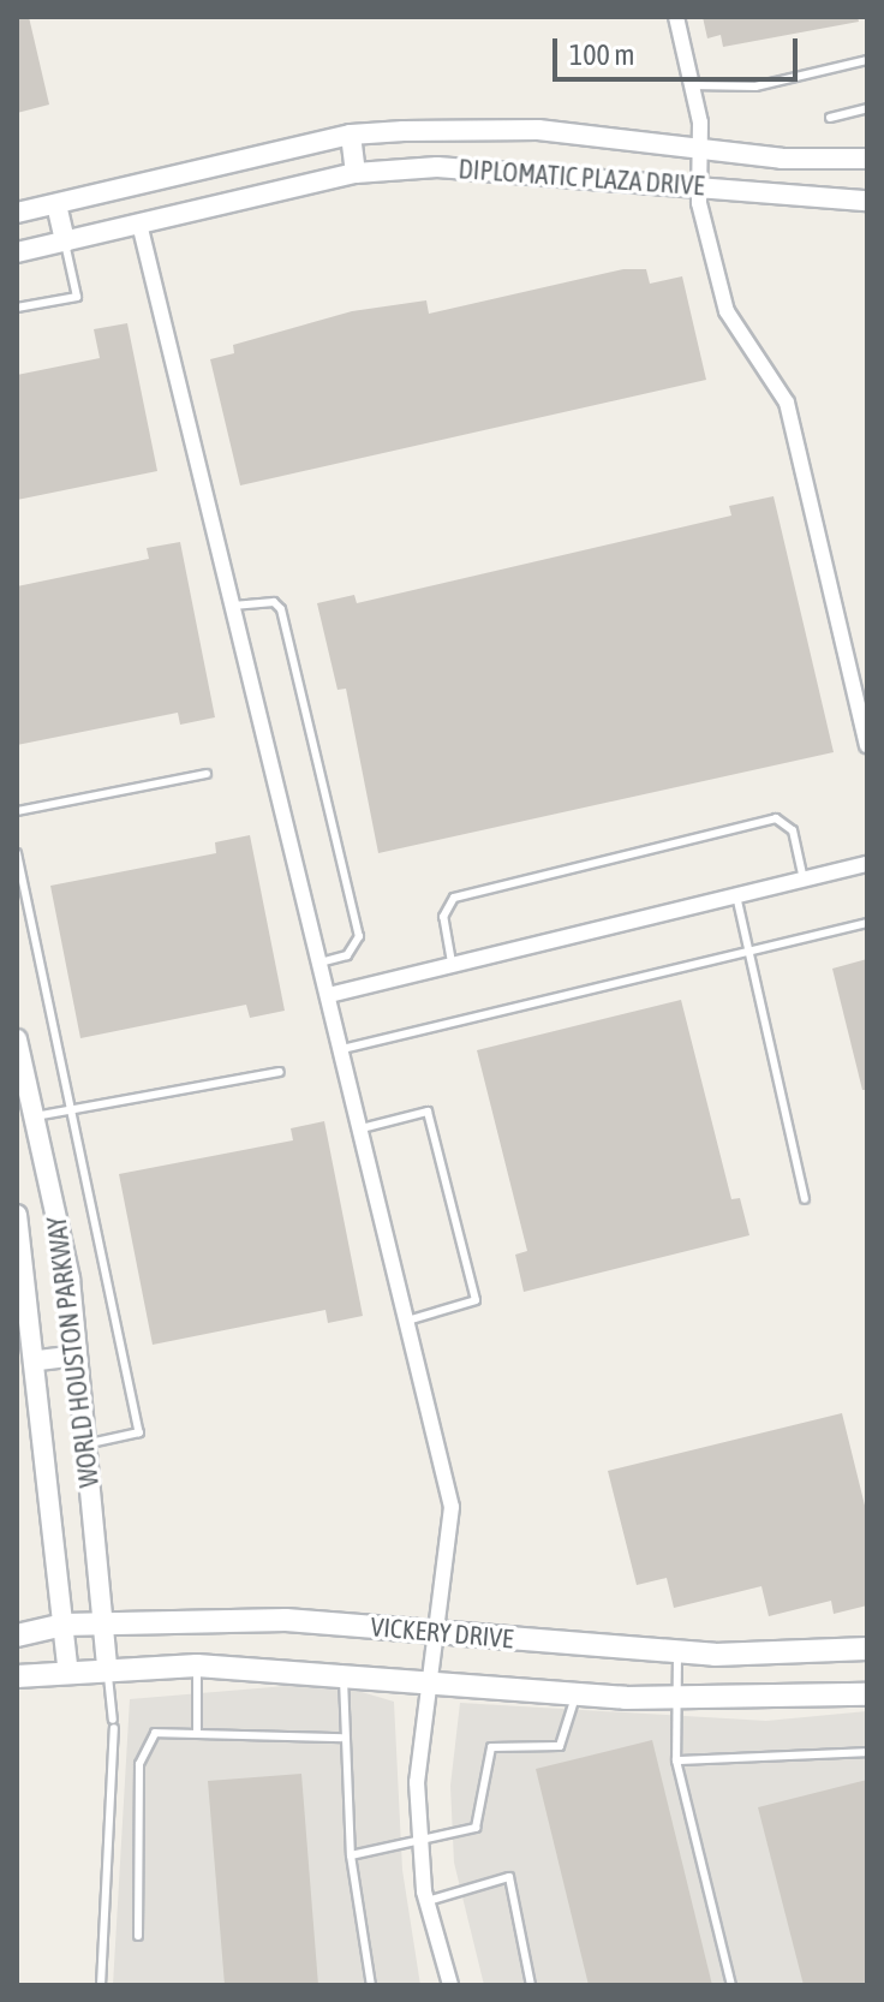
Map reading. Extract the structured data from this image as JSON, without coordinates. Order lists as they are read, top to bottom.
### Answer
{
  "streets": {
    "main road": ["VICKERY DRIVE"],
    "street": ["DIPLOMATIC PLAZA DRIVE", "WORLD HOUSTON PARKWAY"]
  },
  "crossings": [
    ["WORLD HOUSTON PARKWAY", "VICKERY DRIVE"]
  ],
  "scale_bar": "100 m"
}
